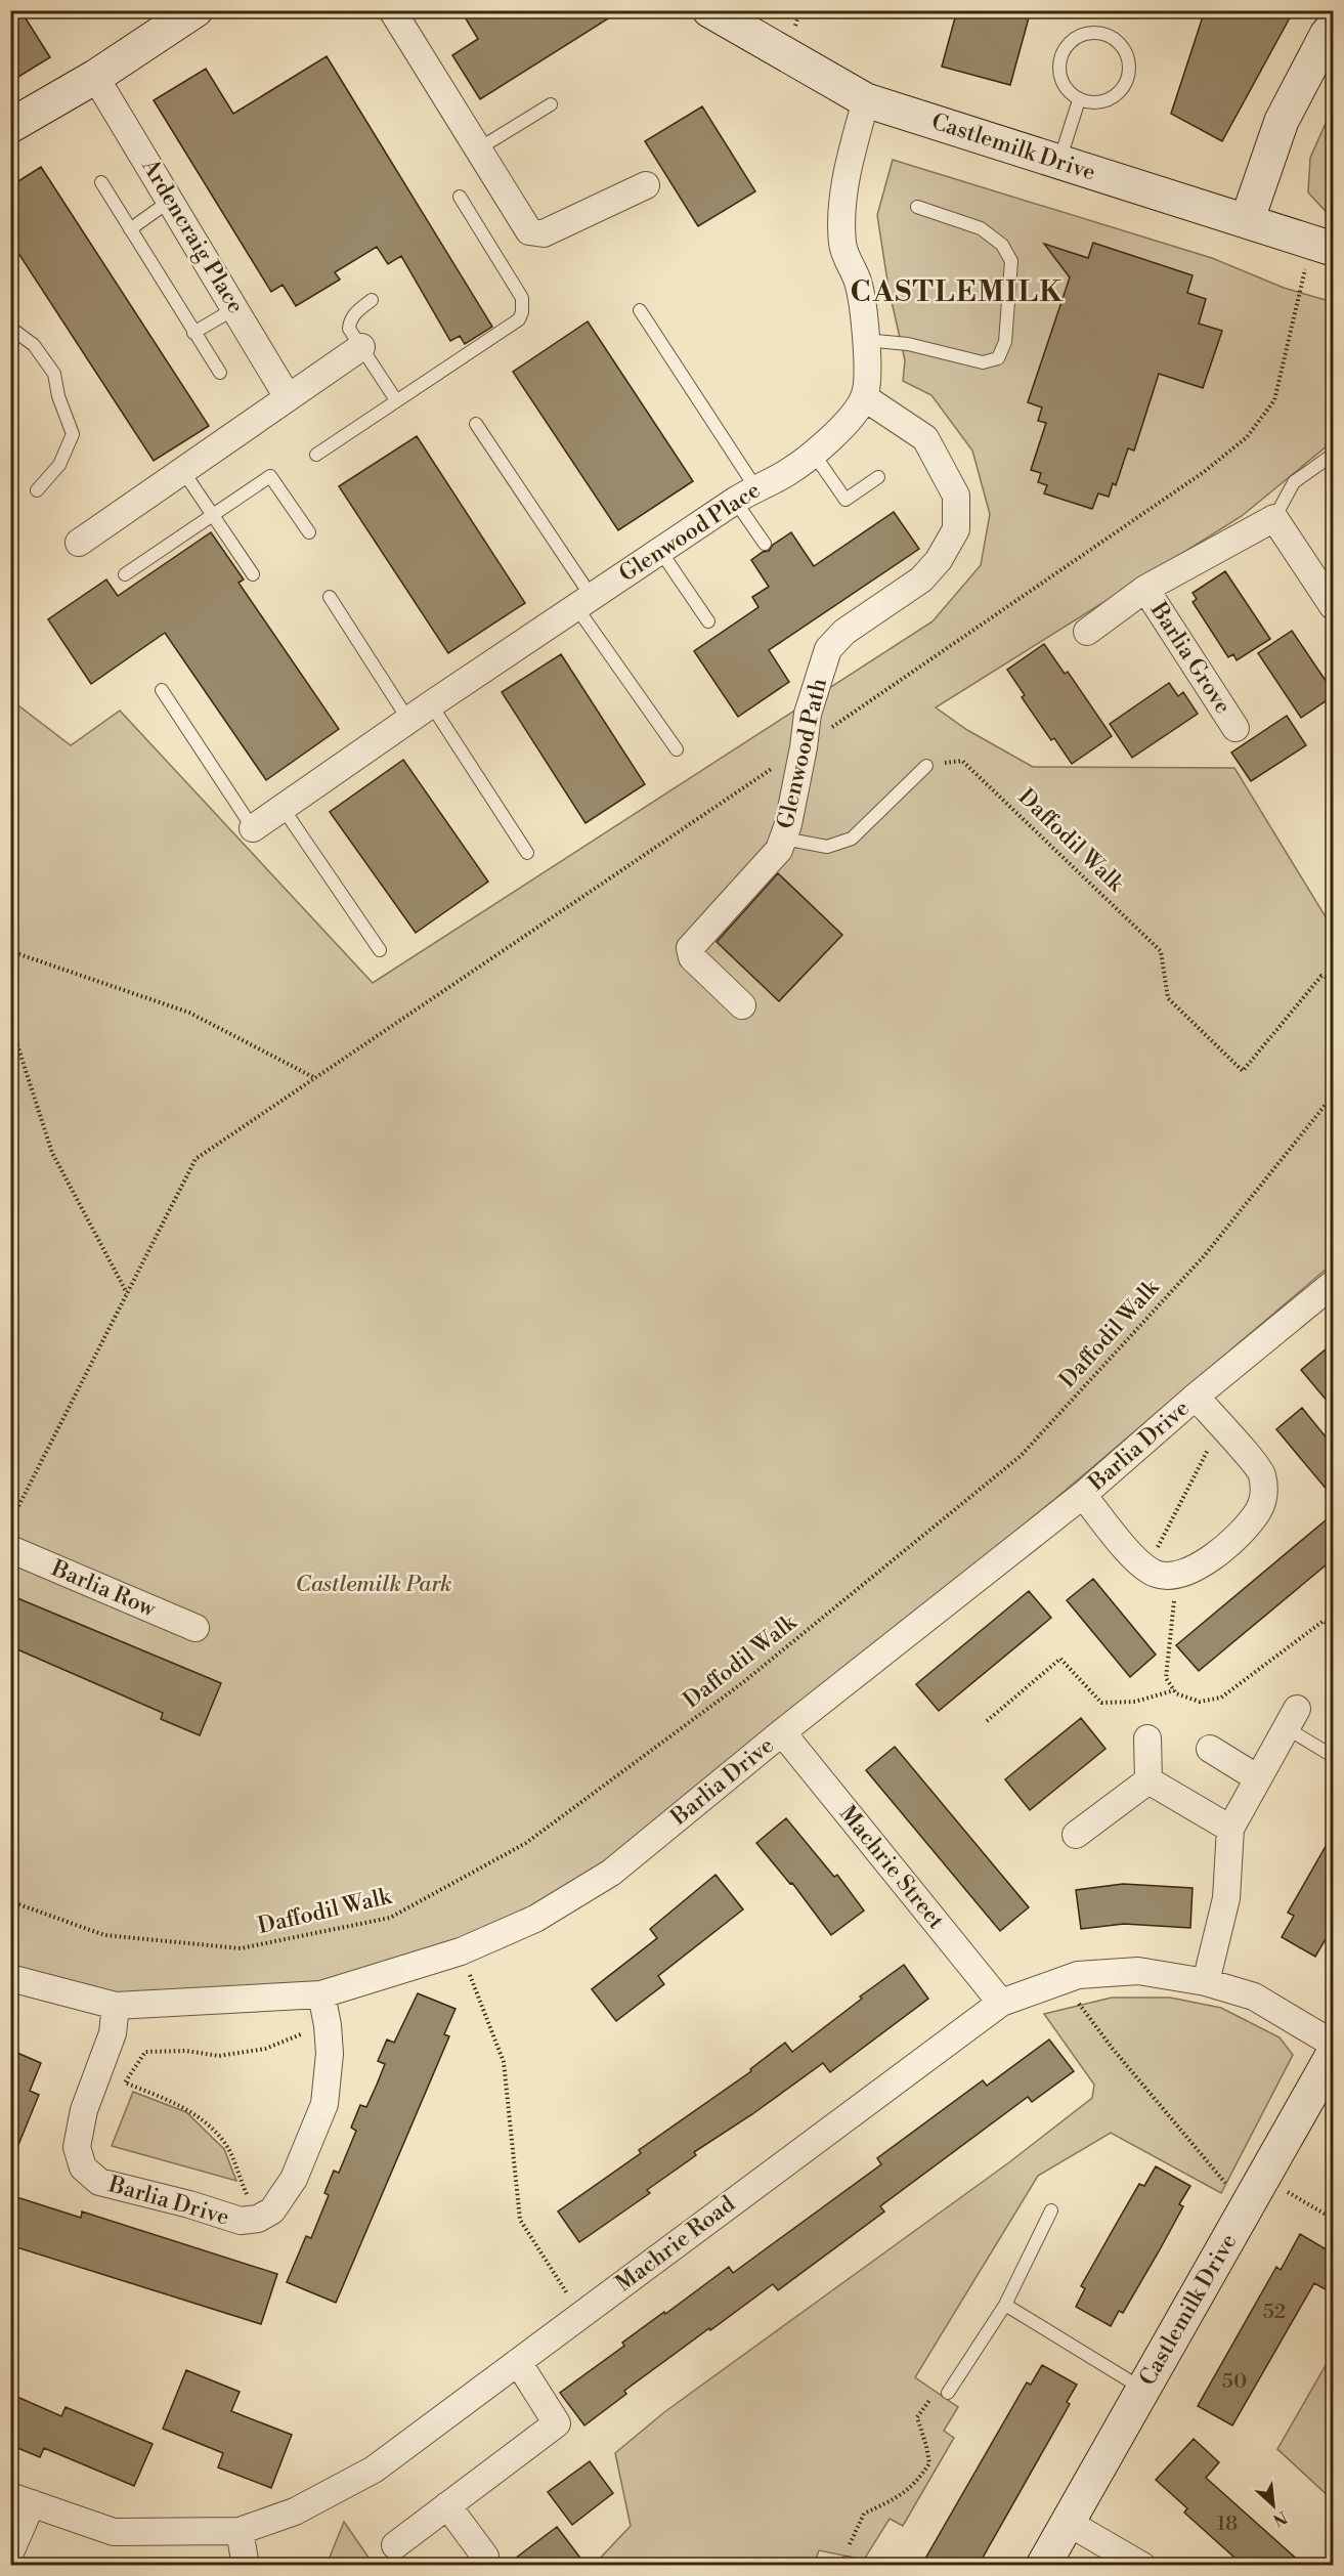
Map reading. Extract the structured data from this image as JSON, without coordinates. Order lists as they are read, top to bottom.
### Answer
{
  "streets": {
    "street": [
      "Castlemilk Drive",
      "Ardencraig Place",
      "Glenwood Place",
      "Barlia Grove",
      "Glenwood Path",
      "Barlia Drive",
      "Barlia Row",
      "Machrie Street",
      "Machrie Road"
    ],
    "path": ["Daffodil Walk"]
  },
  "crossings": [
    ["Castlemilk Drive", "Glenwood Place"],
    ["Glenwood Place", "Glenwood Path"],
    ["Barlia Drive", "Machrie Street"],
    ["Machrie Street", "Machrie Road"]
  ],
  "districts": ["CASTLEMILK"],
  "parks": ["Castlemilk Park"],
  "house_numbers": ["52", "50", "18"],
  "north": "bottom right"
}
